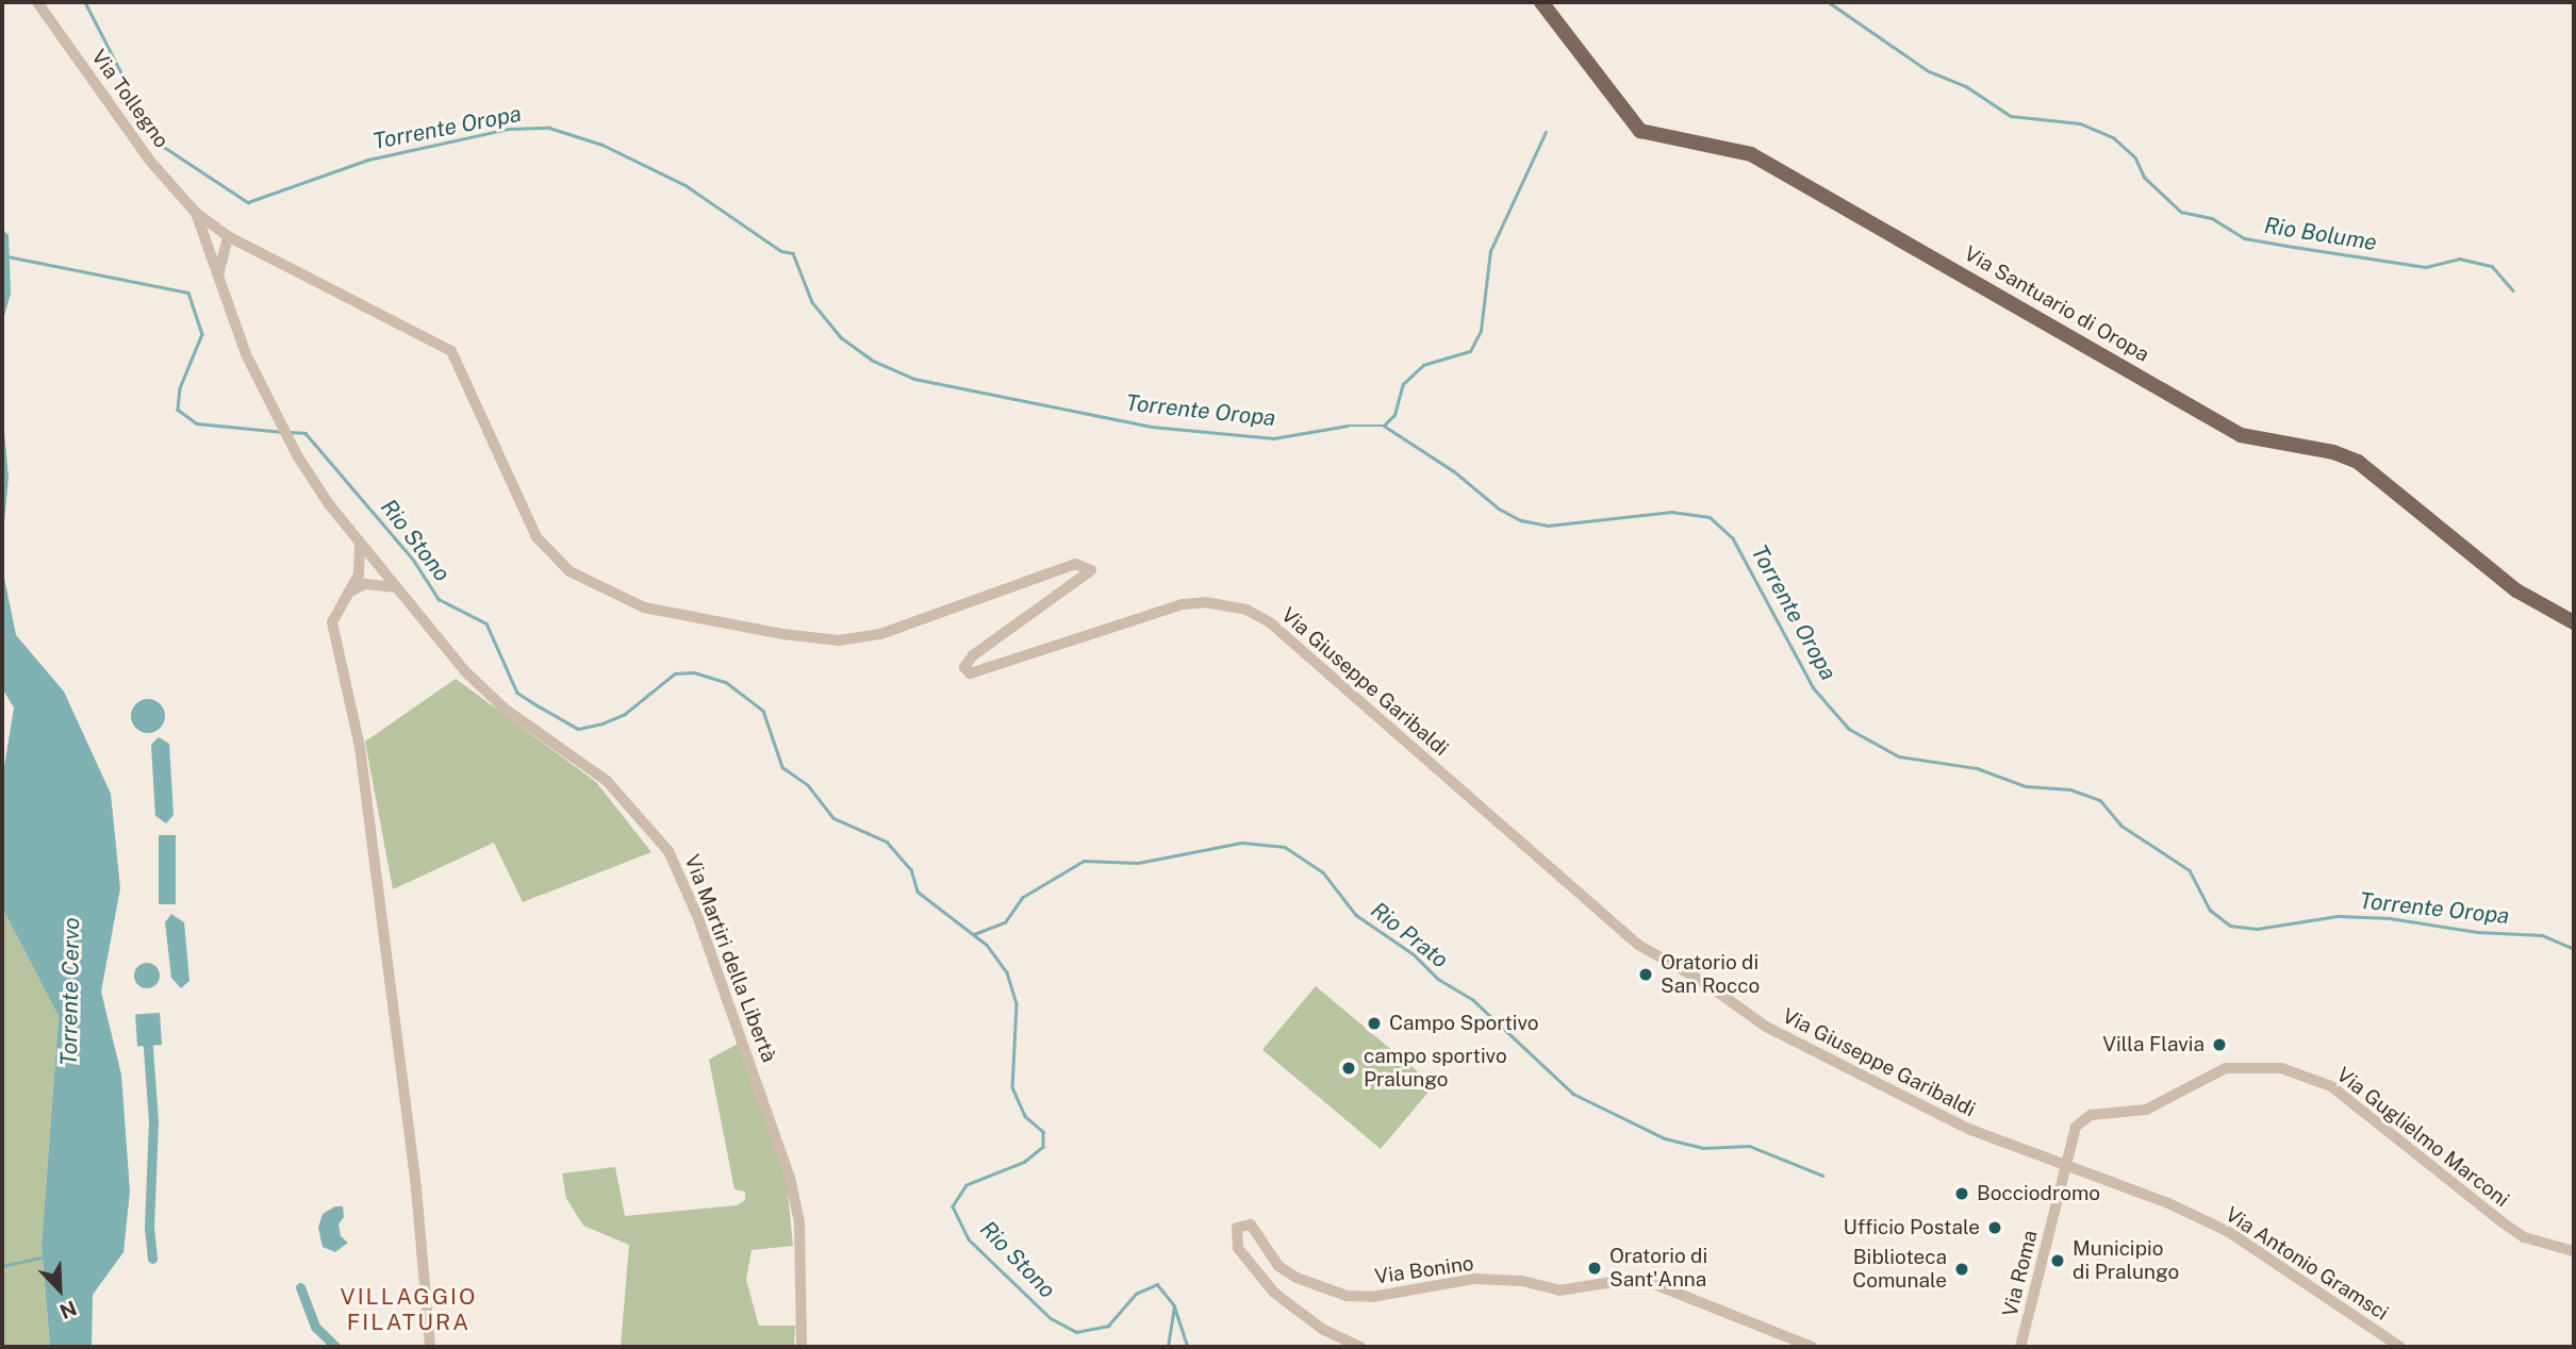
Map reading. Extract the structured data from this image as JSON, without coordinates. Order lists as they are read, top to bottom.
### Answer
{
  "streets": {
    "main road": ["Via Santuario di Oropa"],
    "street": [
      "Via Tollegno",
      "Via Giuseppe Garibaldi",
      "Via Martiri della Libertà",
      "Via Guglielmo Marconi",
      "Via Antonio Gramsci",
      "Via Bonino",
      "Via Roma"
    ]
  },
  "crossings": [
    ["Via Tollegno", "Via Giuseppe Garibaldi"],
    ["Via Giuseppe Garibaldi", "Via Guglielmo Marconi"],
    ["Via Giuseppe Garibaldi", "Via Antonio Gramsci"],
    ["Via Giuseppe Garibaldi", "Via Roma"],
    ["Via Guglielmo Marconi", "Via Antonio Gramsci"],
    ["Via Guglielmo Marconi", "Via Roma"],
    ["Via Antonio Gramsci", "Via Roma"]
  ],
  "districts": ["VILLAGGIO FILATURA"],
  "water": [
    "Torrente Oropa",
    "Rio Bolume",
    "Rio Stono",
    "Rio Prato",
    "Torrente Cervo"
  ],
  "places": [
    "Oratorio di San Rocco",
    "Campo Sportivo",
    "Villa Flavia",
    "campo sportivo Pralungo",
    "Bocciodromo",
    "Ufficio Postale",
    "Municipio di Pralungo",
    "Oratorio di Sant'Anna",
    "Biblioteca Comunale"
  ],
  "north": "bottom right"
}
